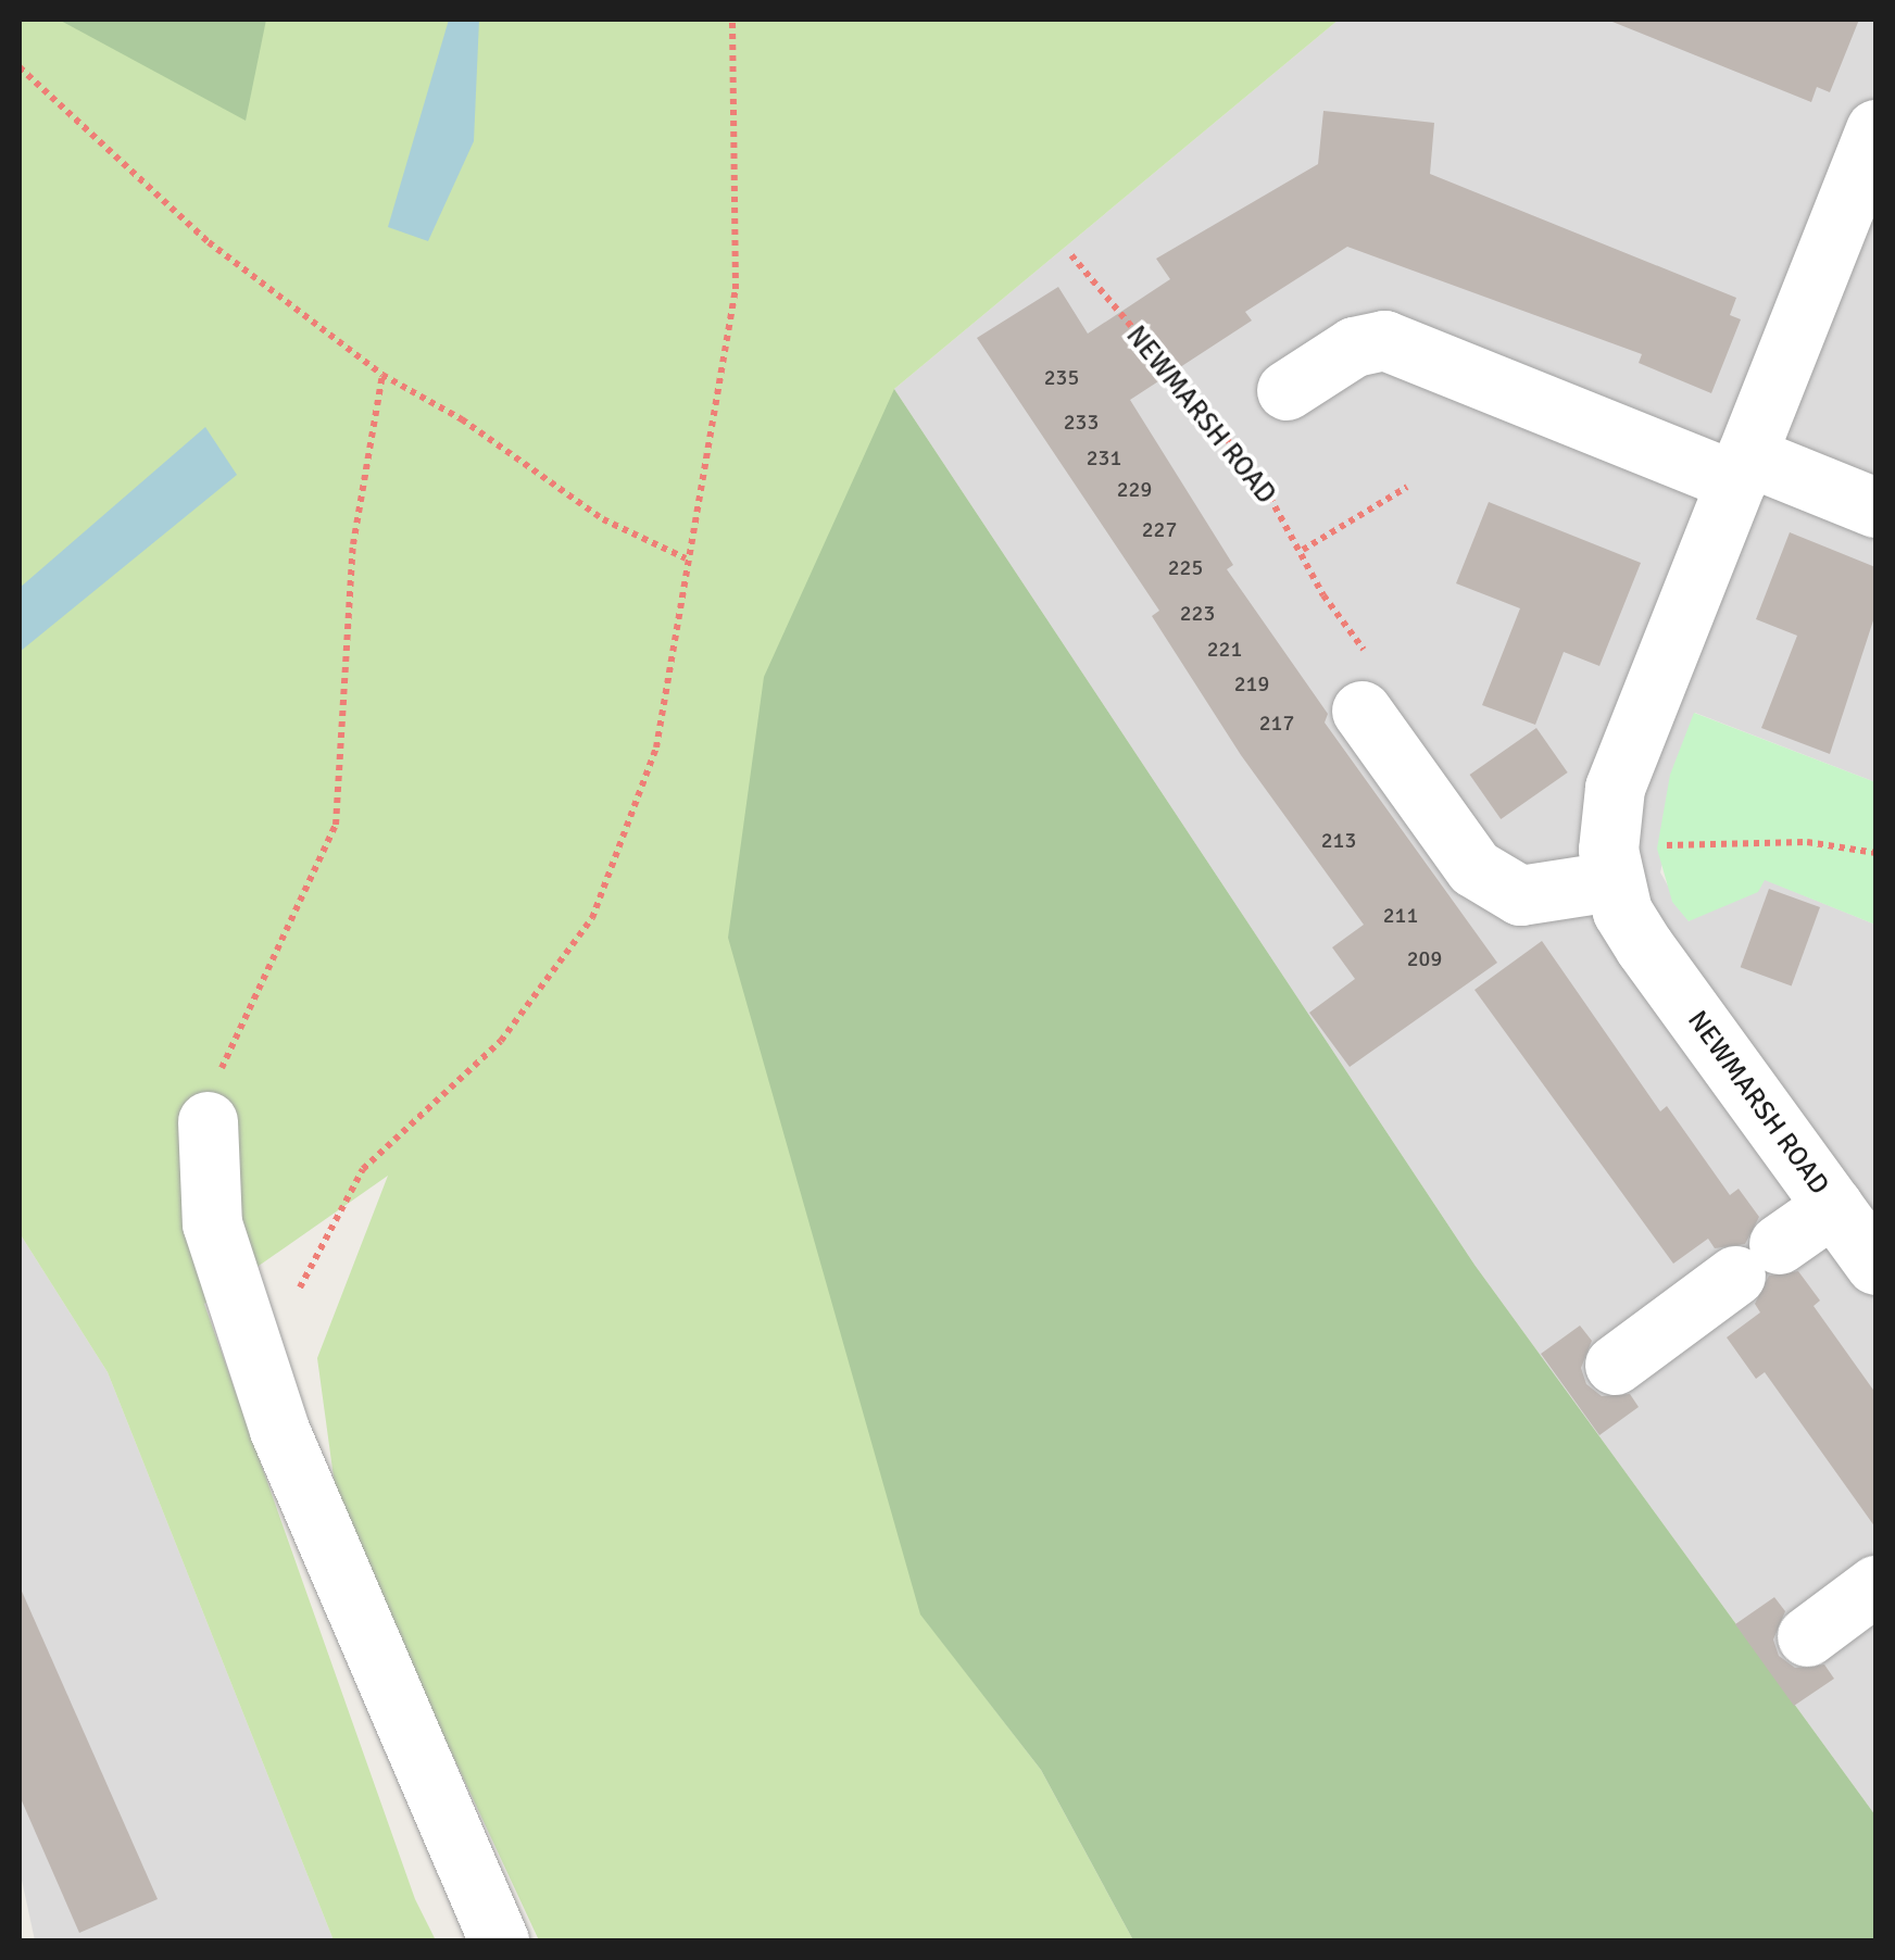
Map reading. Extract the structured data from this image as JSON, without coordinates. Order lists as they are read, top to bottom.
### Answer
{
  "streets": {
    "street": ["NEWMARSH ROAD"]
  },
  "house_numbers": [
    "235",
    "233",
    "231",
    "229",
    "227",
    "225",
    "223",
    "221",
    "219",
    "217",
    "213",
    "211",
    "209"
  ]
}
